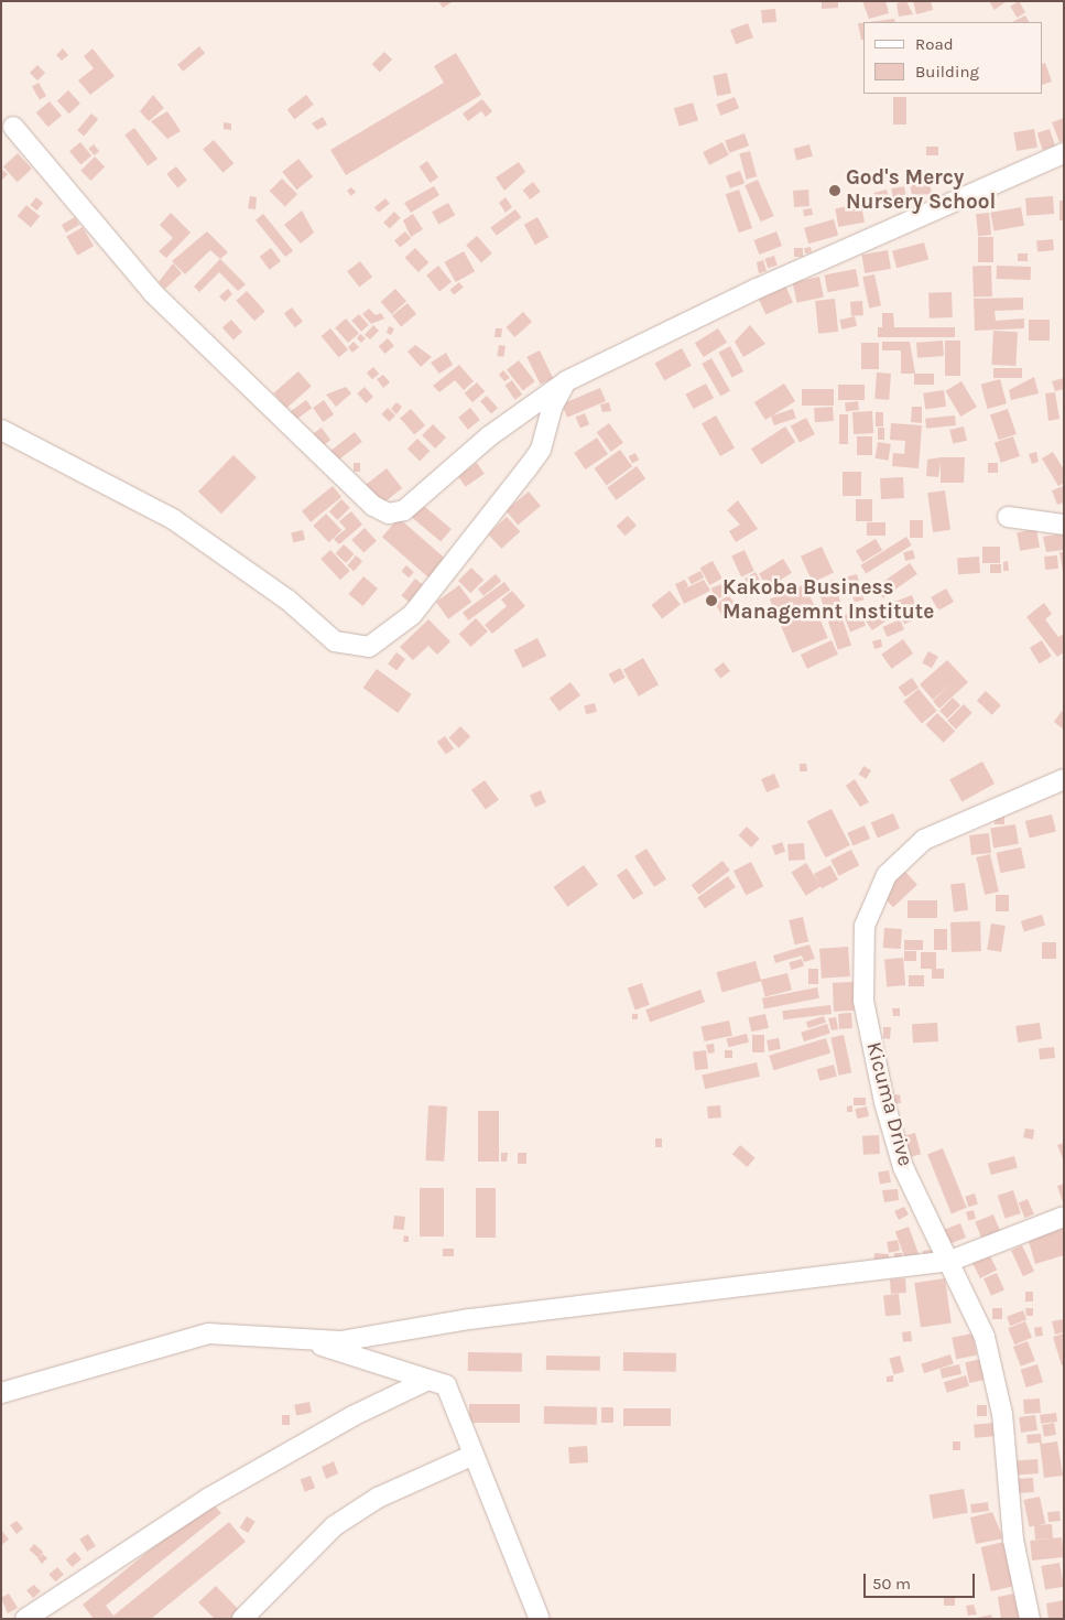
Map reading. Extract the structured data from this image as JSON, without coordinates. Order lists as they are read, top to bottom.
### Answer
{
  "streets": {
    "street": ["Kicuma Drive"]
  },
  "places": ["God's Mercy Nursery School", "Kakoba Business Managemnt Institute"],
  "legend": ["Road", "Building"],
  "scale_bar": "50 m"
}
